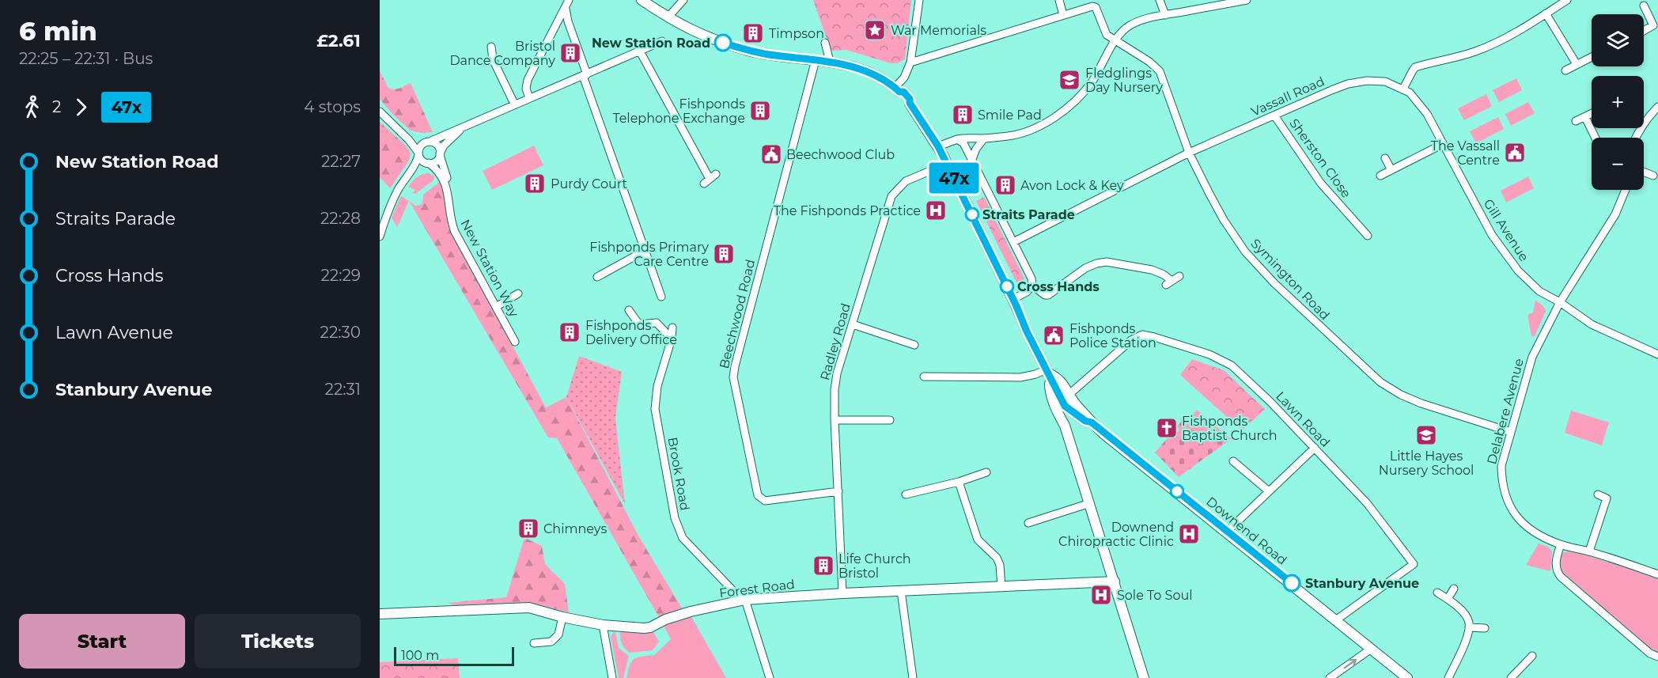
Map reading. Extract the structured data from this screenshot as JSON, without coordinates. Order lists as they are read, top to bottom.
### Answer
{
  "streets": {
    "main road": ["Downend Road", "Forest Road"],
    "street": [
      "Vassall Road",
      "Sherston Close",
      "Gill Avenue",
      "New Station Way",
      "Symington Road",
      "Beechwood Road",
      "Radley Road",
      "Delabere Avenue",
      "Lawn Road",
      "Brook Road"
    ]
  },
  "crossings": [
    ["Vassall Road", "Sherston Close"],
    ["Vassall Road", "Gill Avenue"],
    ["Vassall Road", "Symington Road"],
    ["Gill Avenue", "Delabere Avenue"],
    ["Symington Road", "Delabere Avenue"],
    ["Beechwood Road", "Radley Road"],
    ["Radley Road", "Forest Road"],
    ["Lawn Road", "Downend Road"],
    ["Brook Road", "Forest Road"]
  ],
  "places": {
    "place": ["War Memorials"],
    "building": [
      "Timpson",
      "Bristol Dance Company",
      "Fishponds Telephone Exchange",
      "Smile Pad",
      "Purdy Court",
      "Avon Lock & Key",
      "Fishponds Primary Care Centre",
      "Fishponds Delivery Office",
      "Chimneys",
      "Life Church Bristol"
    ],
    "other": [
      "New Station Road",
      "Straits Parade",
      "Cross Hands",
      "Stanbury Avenue"
    ],
    "school or university": ["Fledglings Day Nursery", "Little Hayes Nursery School"],
    "public building": ["The Vassall Centre", "Beechwood Club", "Fishponds Police Station"],
    "hospital": ["The Fishponds Practice", "Downend Chiropractic Clinic", "Sole To Soul"],
    "church": ["Fishponds Baptist Church"]
  },
  "lines": ["bus line 47x"],
  "scale_bar": "100 m",
  "page": {
    "heading": ["6 min", "22:25 – 22:31 · Bus", "£2.61"],
    "on_map": "47x",
    "map_buttons": ["+", "−"],
    "legs": ["2", "47x", "4 stops"],
    "list": [
      {
        "name": "New Station Road",
        "value": "22:27"
      },
      {
        "name": "Straits Parade",
        "value": "22:28"
      },
      {
        "name": "Cross Hands",
        "value": "22:29"
      },
      {
        "name": "Lawn Avenue",
        "value": "22:30"
      },
      {
        "name": "Stanbury Avenue",
        "value": "22:31"
      }
    ],
    "buttons": ["Start", "Tickets"],
    "scale": "100 m"
  }
}
